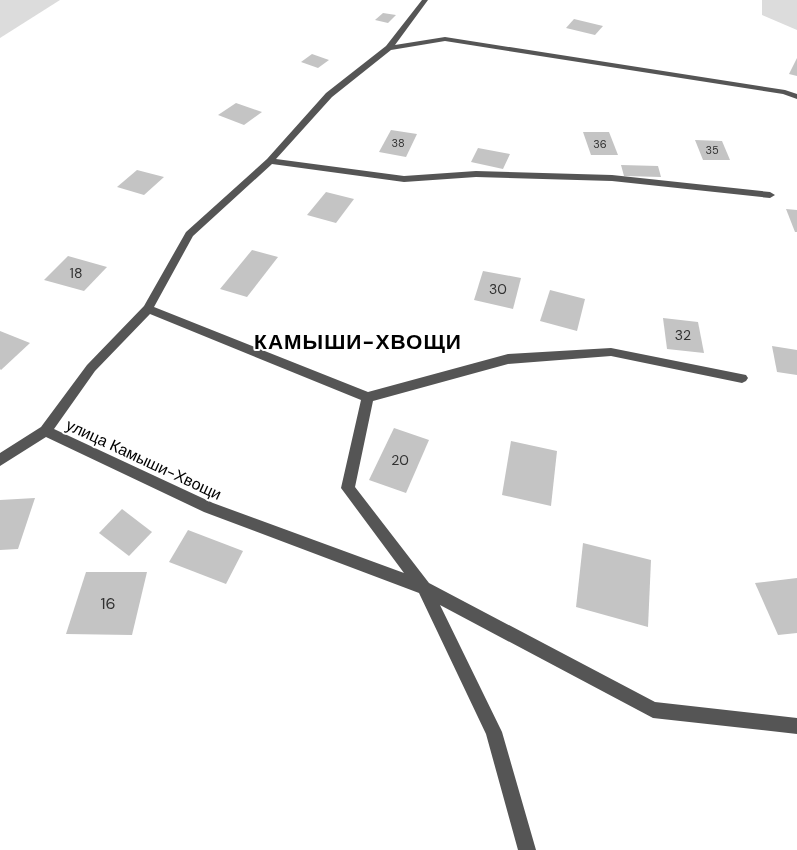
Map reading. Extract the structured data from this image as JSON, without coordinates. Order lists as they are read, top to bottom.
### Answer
{
  "streets": {
    "street": ["улица Камыши-Хвощи"]
  },
  "districts": ["КАМЫШИ-ХВОЩИ"],
  "house_numbers": [
    "38",
    "36",
    "35",
    "18",
    "30",
    "32",
    "20",
    "16"
  ]
}
